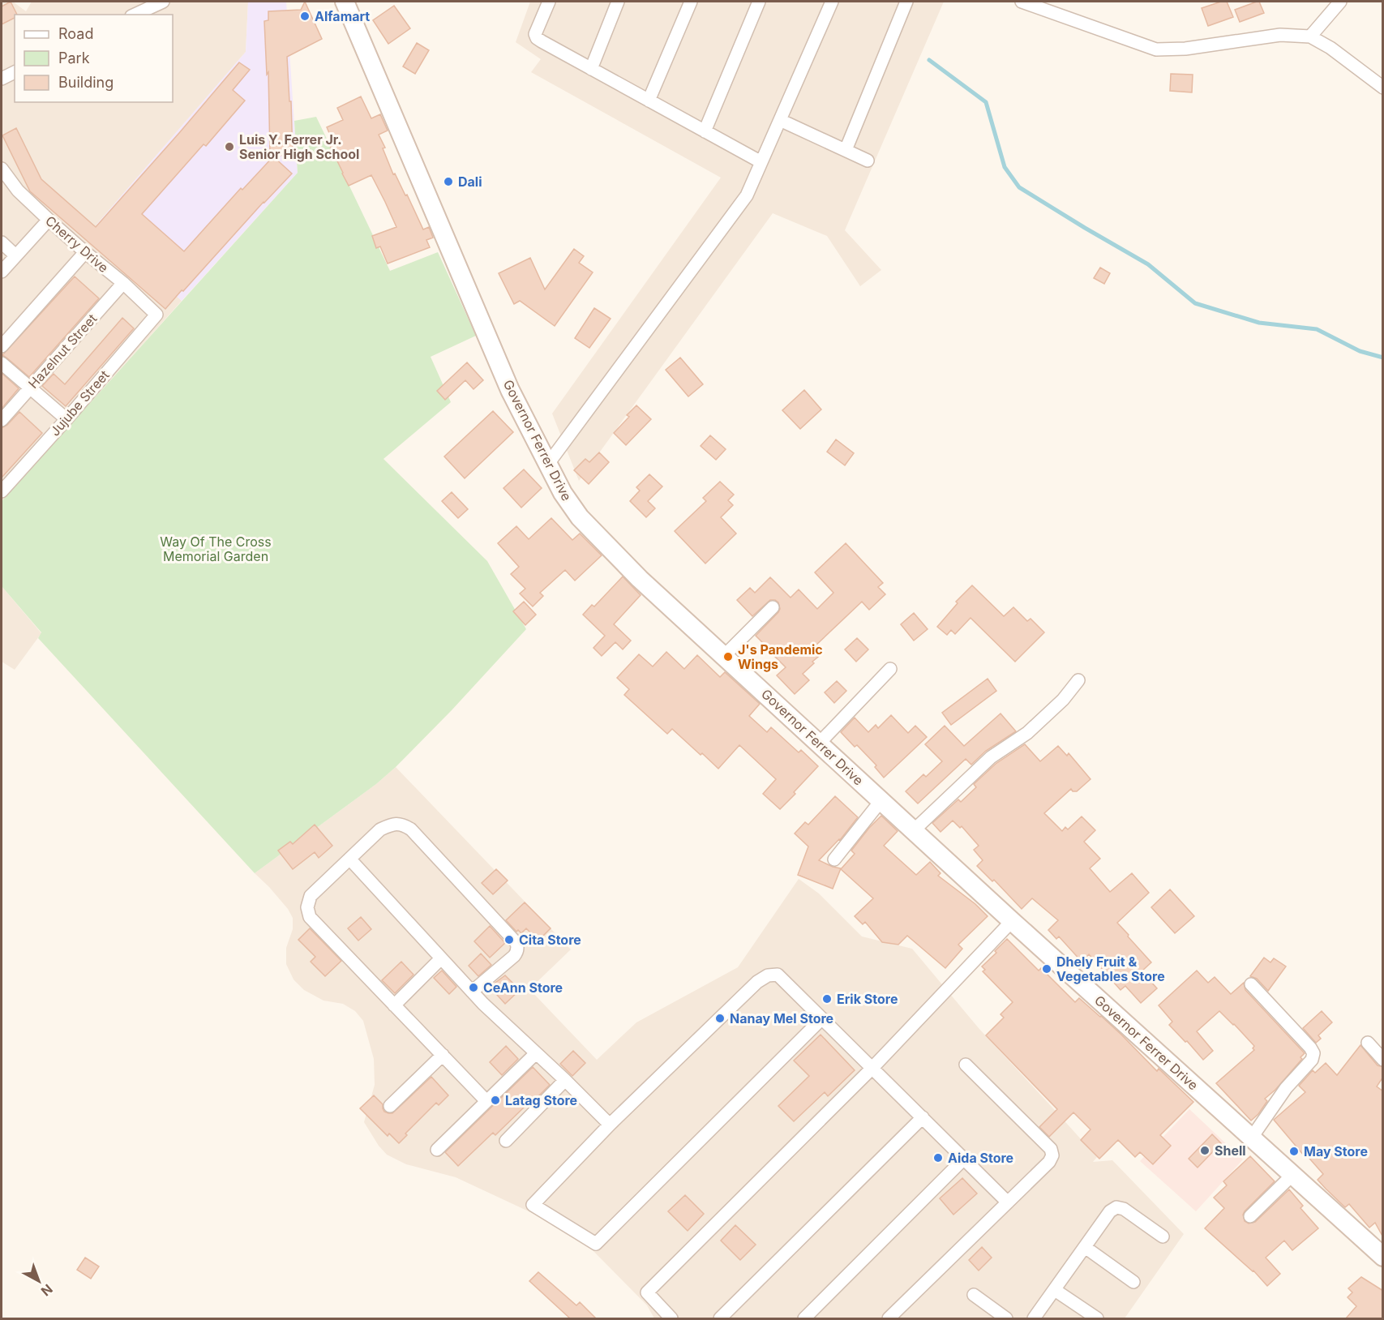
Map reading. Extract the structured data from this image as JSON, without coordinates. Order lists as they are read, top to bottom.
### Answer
{
  "streets": {
    "main road": ["Governor Ferrer Drive"],
    "street": ["Cherry Drive", "Hazelnut Street", "Jujube Street"]
  },
  "crossings": [
    ["Cherry Drive", "Hazelnut Street"],
    ["Cherry Drive", "Jujube Street"]
  ],
  "parks": ["Way Of The Cross Memorial Garden"],
  "places": [
    "Alfamart",
    "Luis Y. Ferrer Jr. Senior High School",
    "Dali",
    "J's Pandemic Wings",
    "Cita Store",
    "Dhely Fruit & Vegetables Store",
    "CeAnn Store",
    "Erik Store",
    "Nanay Mel Store",
    "Latag Store",
    "Shell",
    "May Store",
    "Aida Store"
  ],
  "legend": ["Road", "Park", "Building"],
  "north": "bottom right"
}
